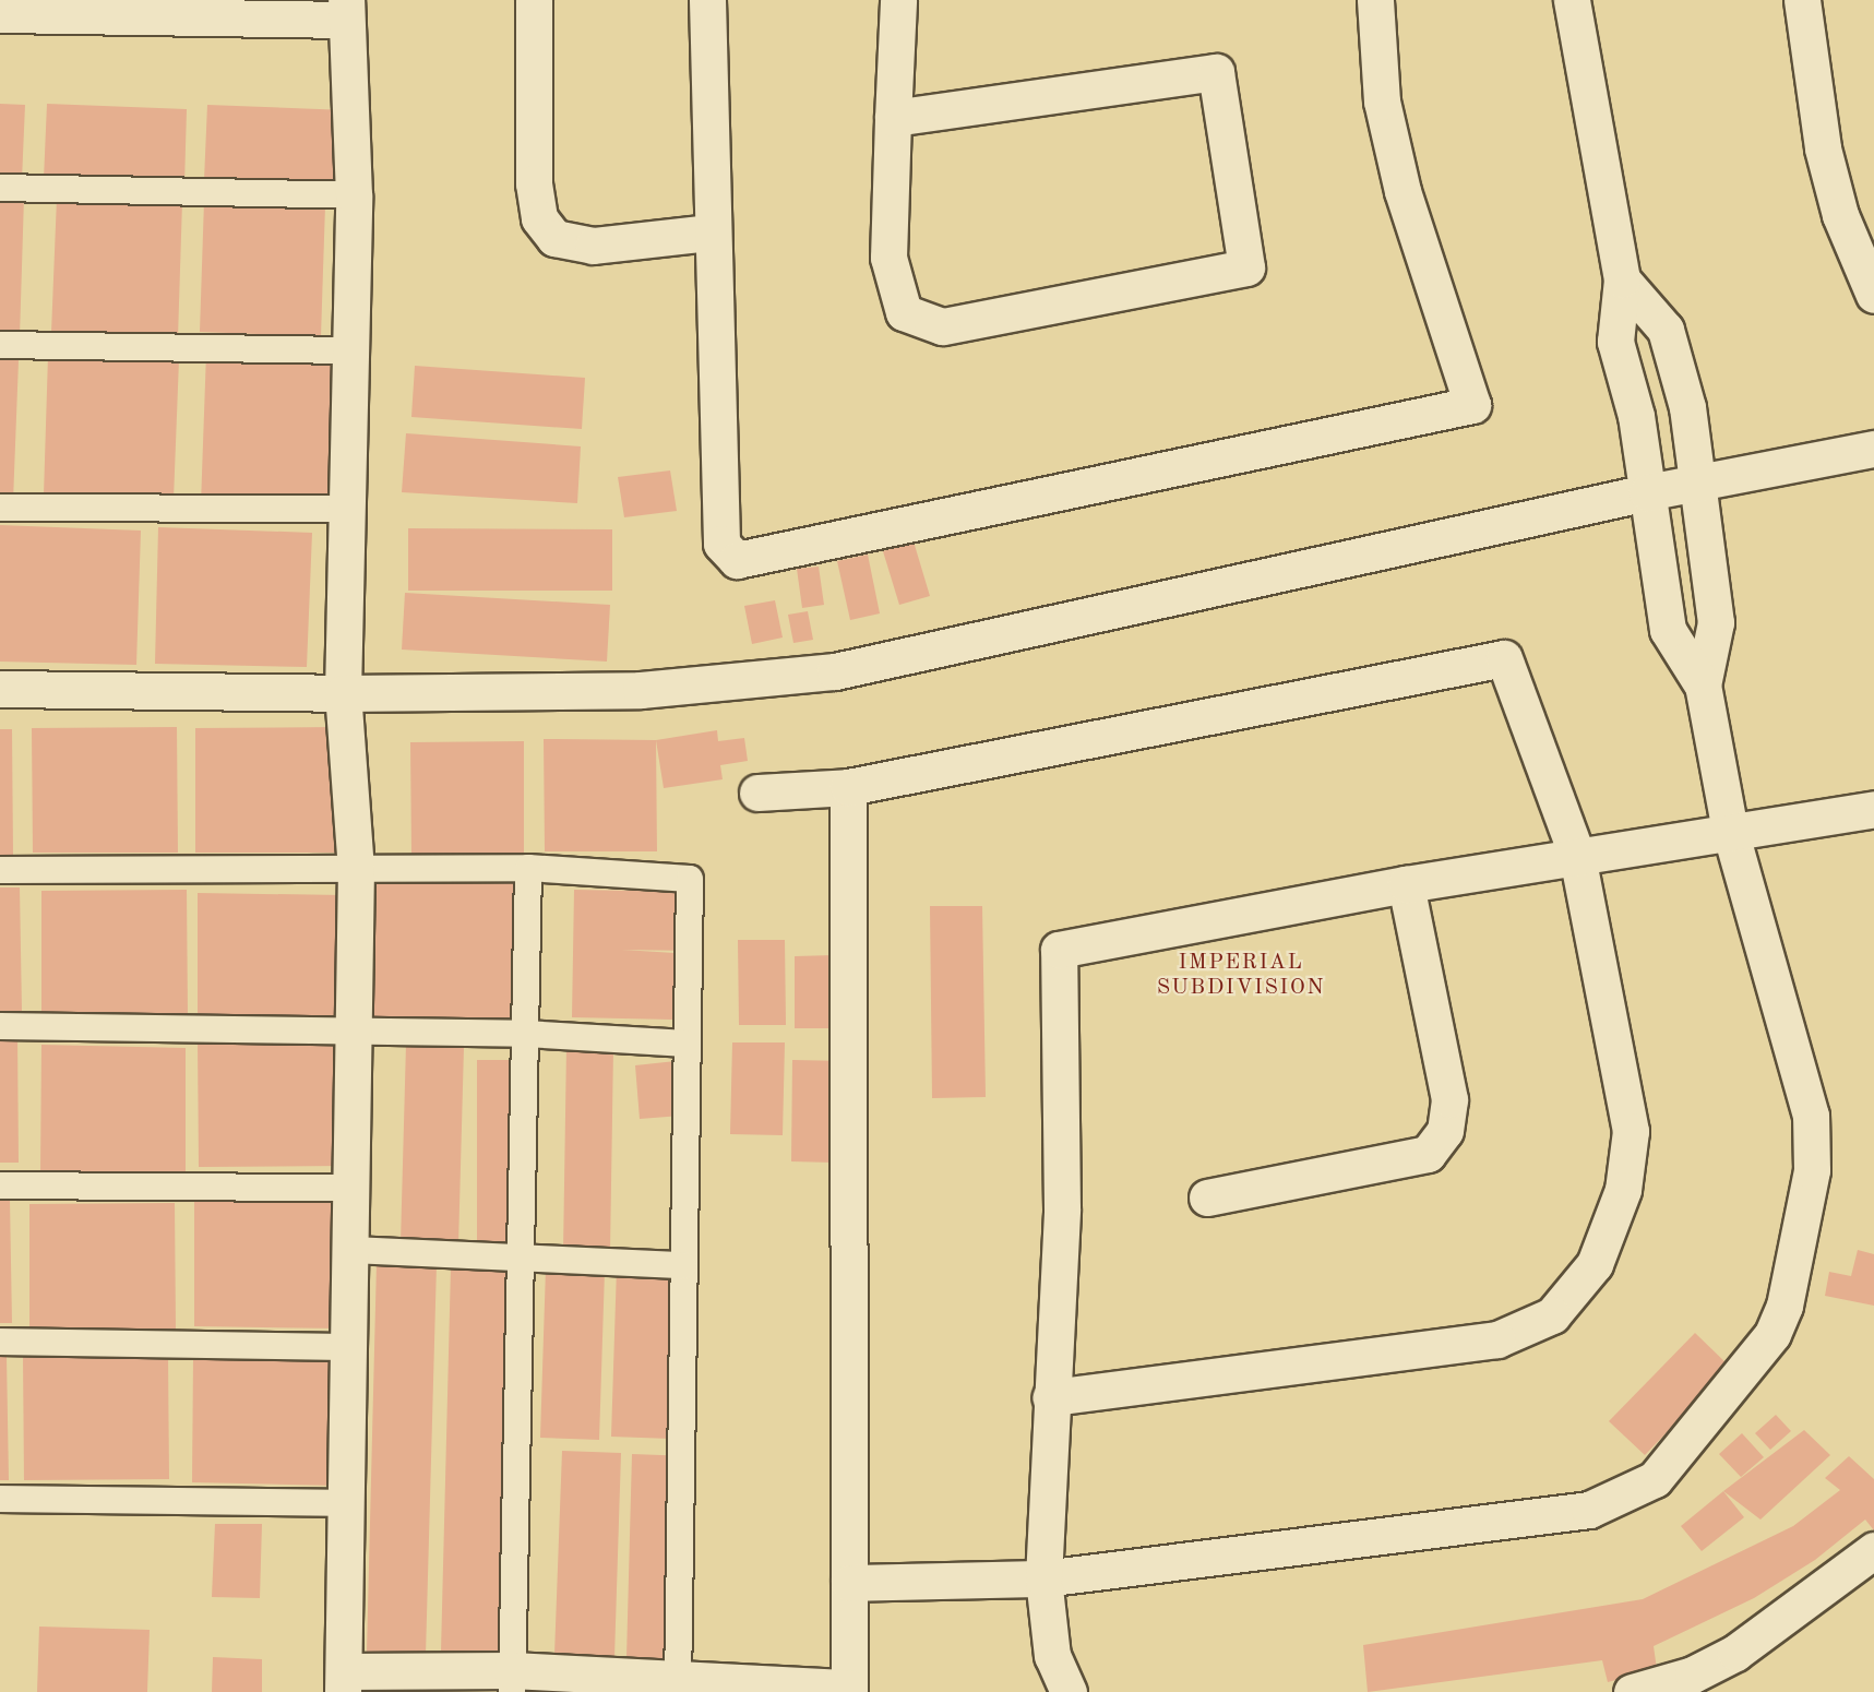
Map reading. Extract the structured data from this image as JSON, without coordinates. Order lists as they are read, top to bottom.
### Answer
{
  "districts": ["IMPERIAL SUBDIVISION"]
}
